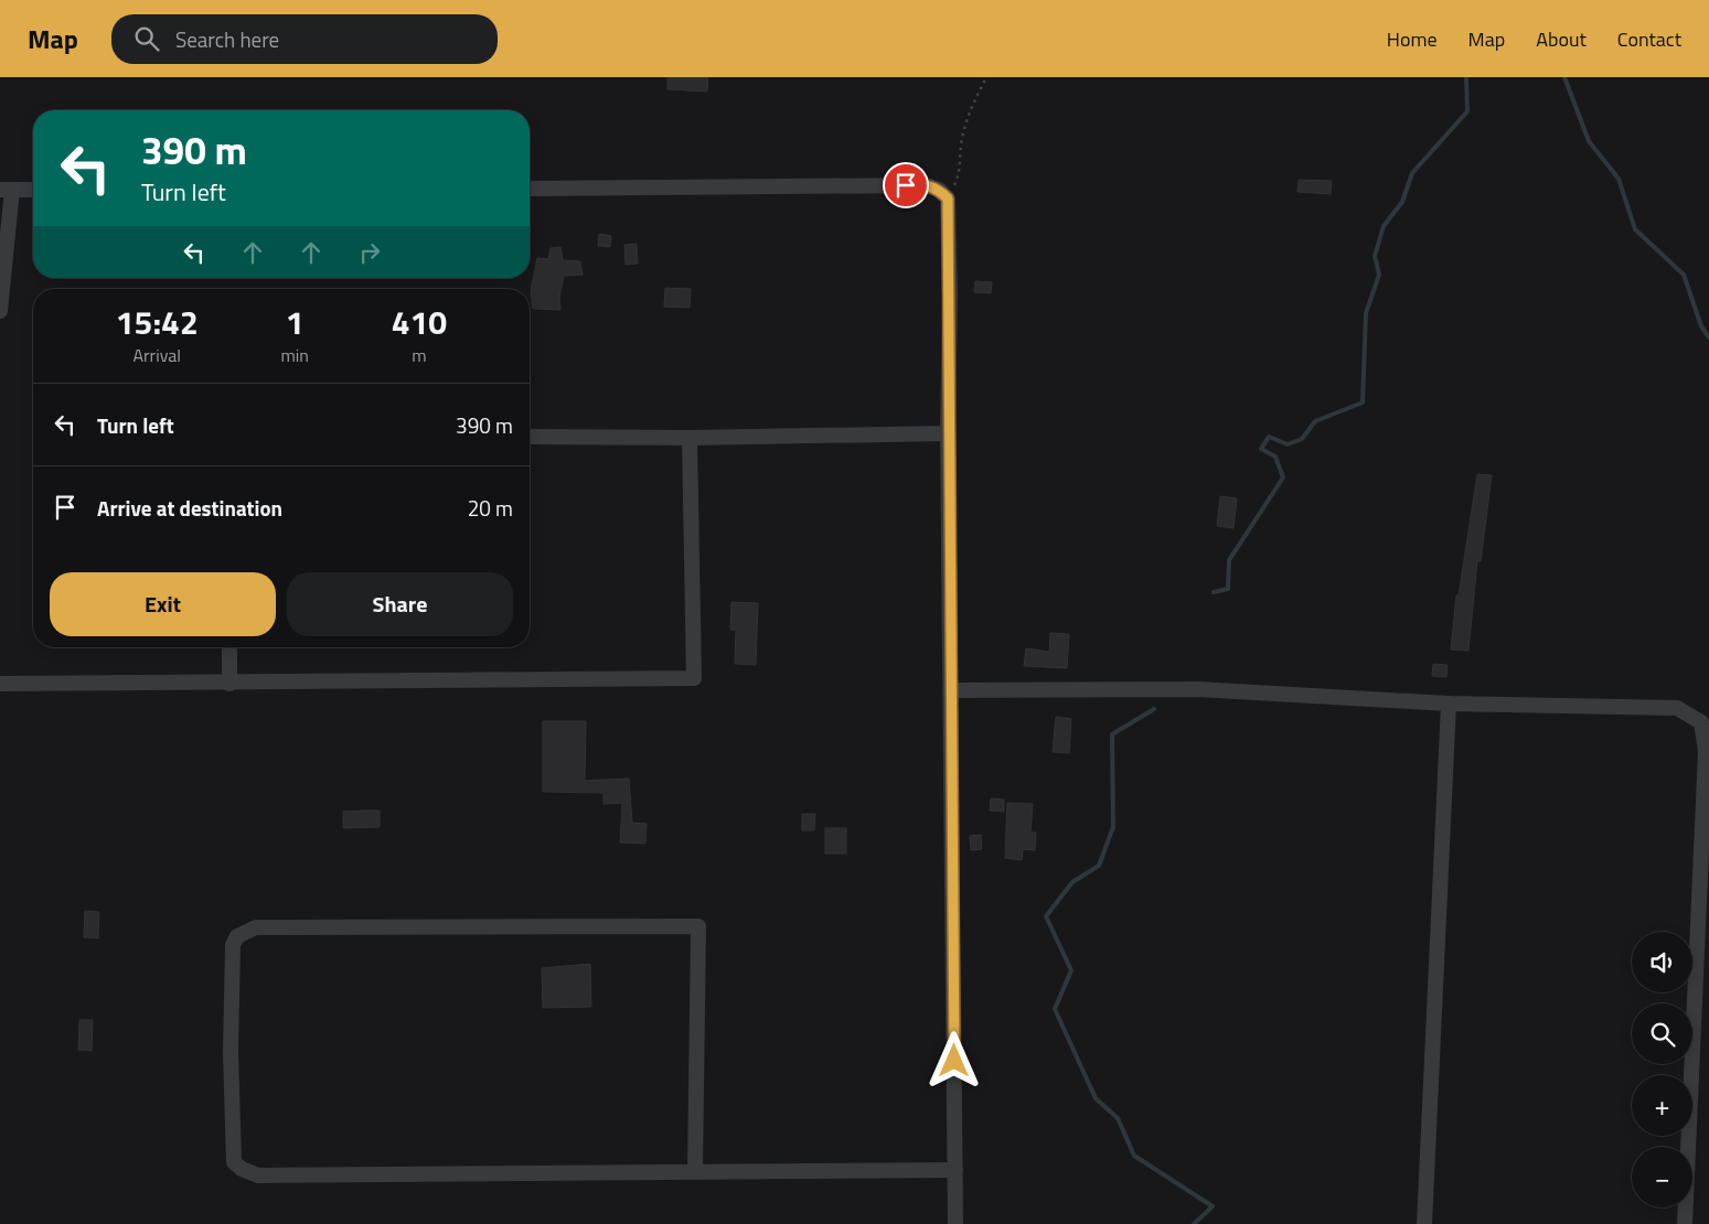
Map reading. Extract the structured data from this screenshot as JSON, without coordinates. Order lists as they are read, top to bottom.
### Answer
{
  "page": {
    "header": "Map",
    "search": "Search here",
    "nav": [
      "Home",
      "Map",
      "About",
      "Contact"
    ],
    "turn": ["390 m", "Turn left"],
    "eta": [
      "15:42",
      "Arrival",
      "1",
      "min",
      "410",
      "m"
    ],
    "list": [
      {
        "name": "Turn left",
        "value": "390 m"
      },
      {
        "name": "Arrive at destination",
        "value": "20 m"
      }
    ],
    "buttons": ["Exit", "Share"],
    "map_buttons": ["+", "−"]
  }
}
